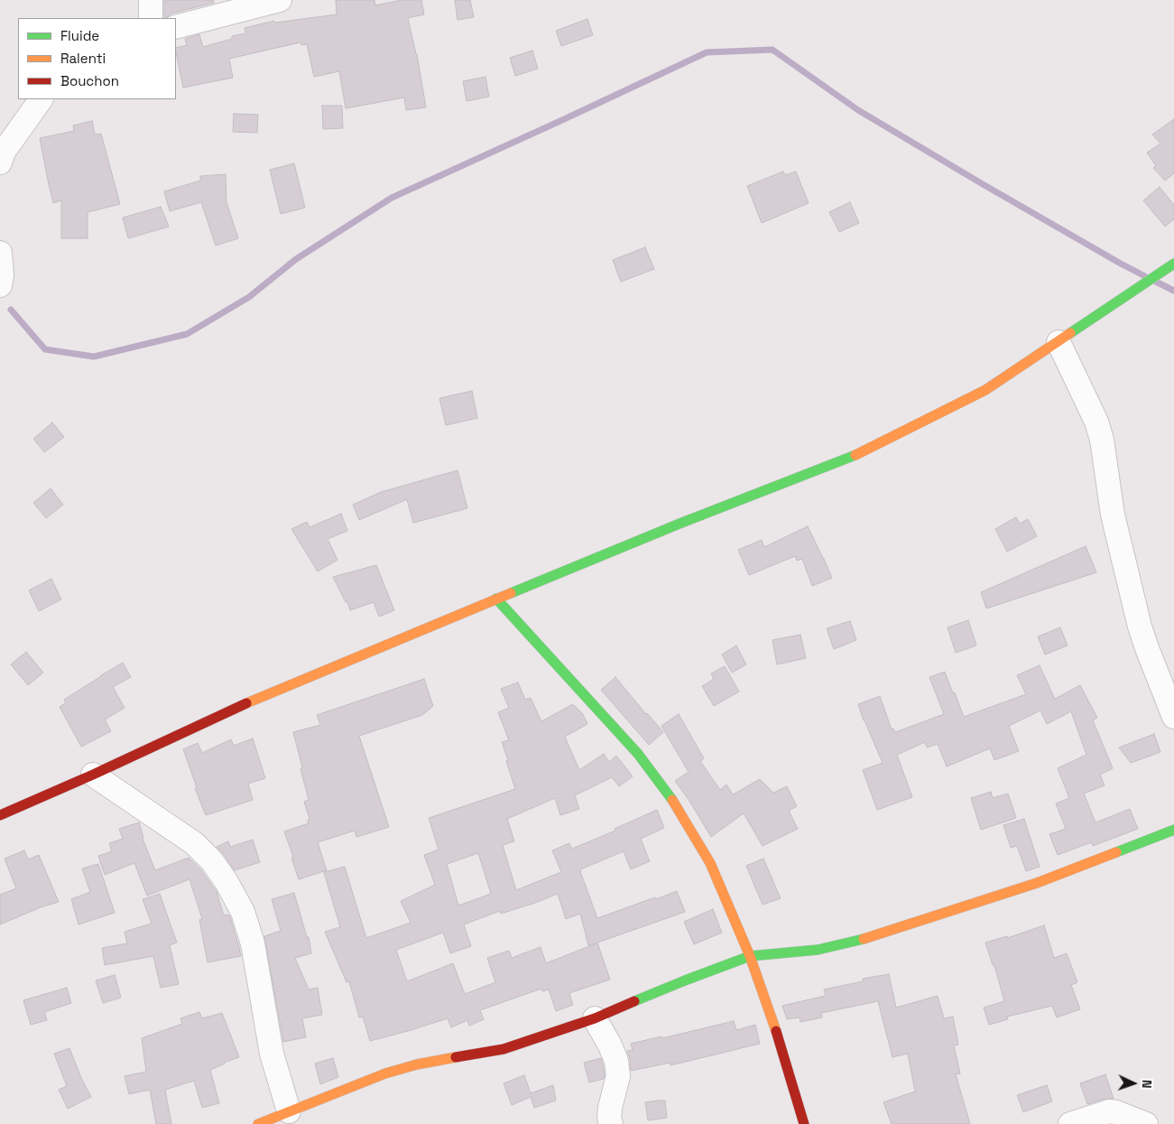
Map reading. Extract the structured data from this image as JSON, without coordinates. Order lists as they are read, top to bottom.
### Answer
{
  "legend": ["Fluide", "Ralenti", "Bouchon"],
  "north": "right"
}
